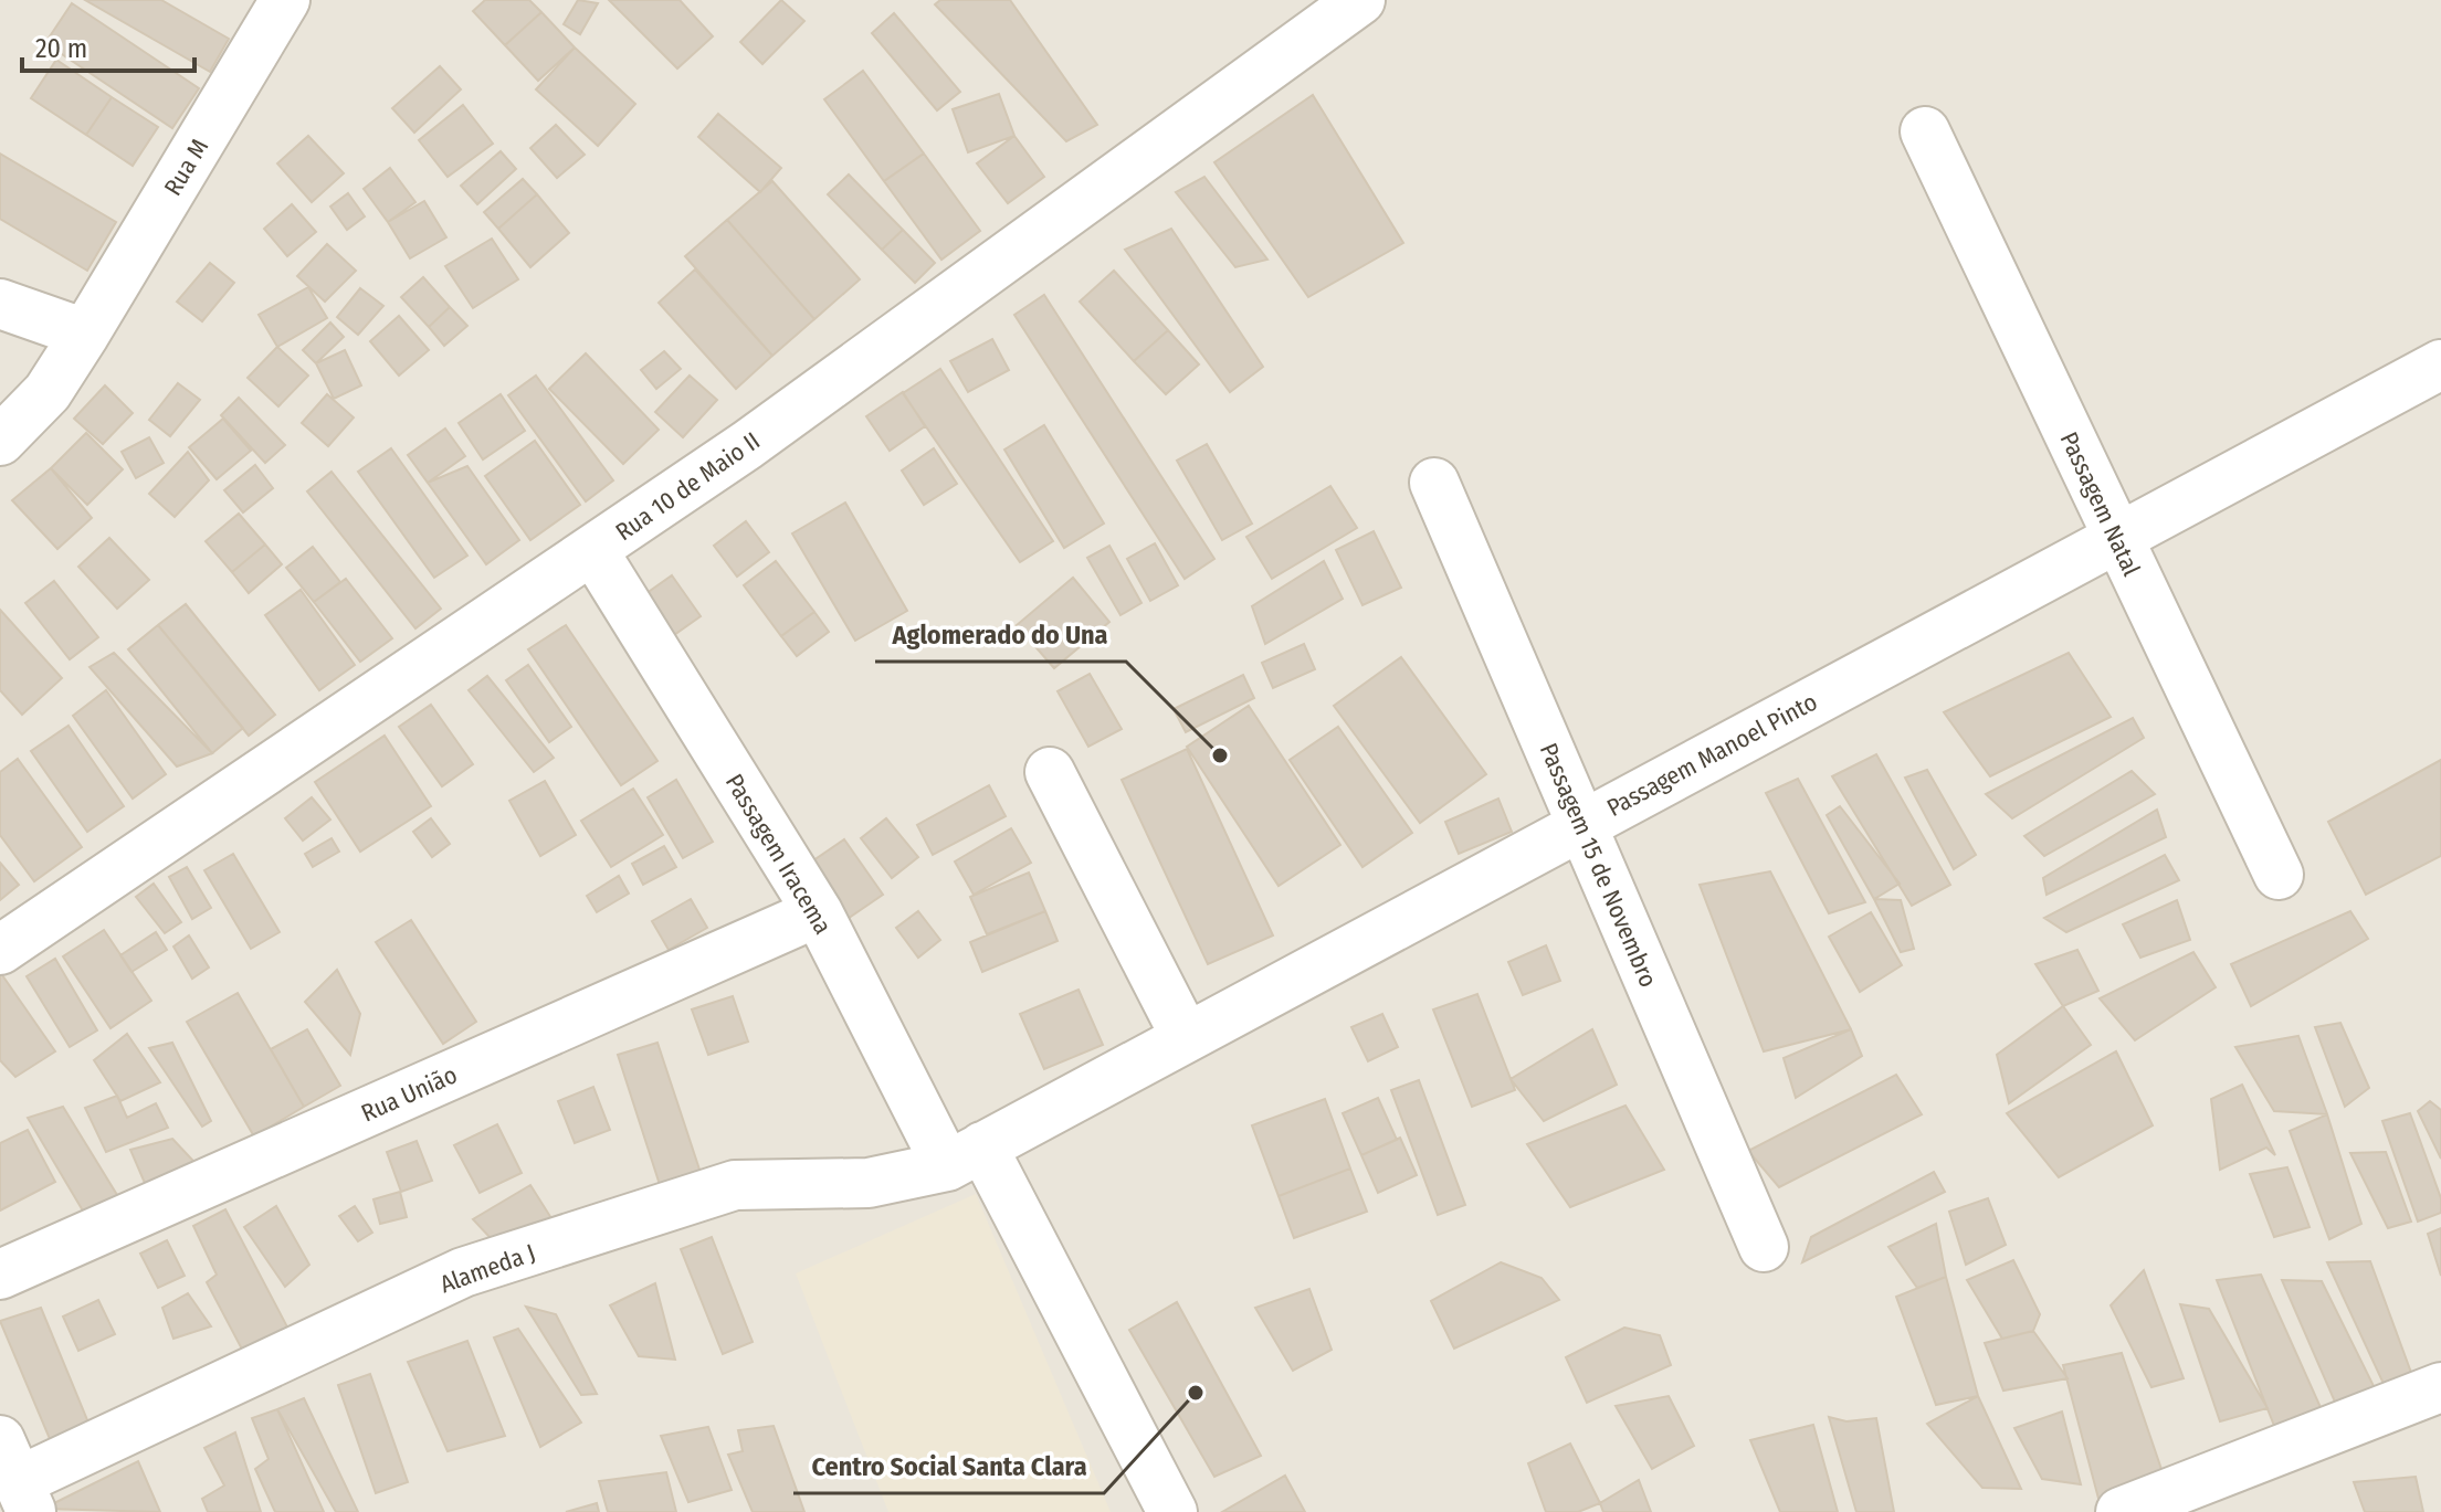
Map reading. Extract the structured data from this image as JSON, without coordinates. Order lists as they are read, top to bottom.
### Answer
{
  "streets": {
    "street": [
      "Rua M",
      "Rua 10 de Maio II",
      "Passagem Natal",
      "Passagem Manoel Pinto",
      "Passagem Iracema",
      "Passagem 15 de Novembro",
      "Rua União",
      "Alameda J"
    ]
  },
  "crossings": [
    ["Rua 10 de Maio II", "Passagem Iracema"],
    ["Passagem Natal", "Passagem Manoel Pinto"],
    ["Passagem Manoel Pinto", "Passagem Iracema"],
    ["Passagem Manoel Pinto", "Passagem 15 de Novembro"],
    ["Passagem Manoel Pinto", "Alameda J"],
    ["Passagem Iracema", "Rua União"],
    ["Passagem Iracema", "Alameda J"]
  ],
  "places": ["Aglomerado do Una", "Centro Social Santa Clara"],
  "scale_bar": "20 m"
}
